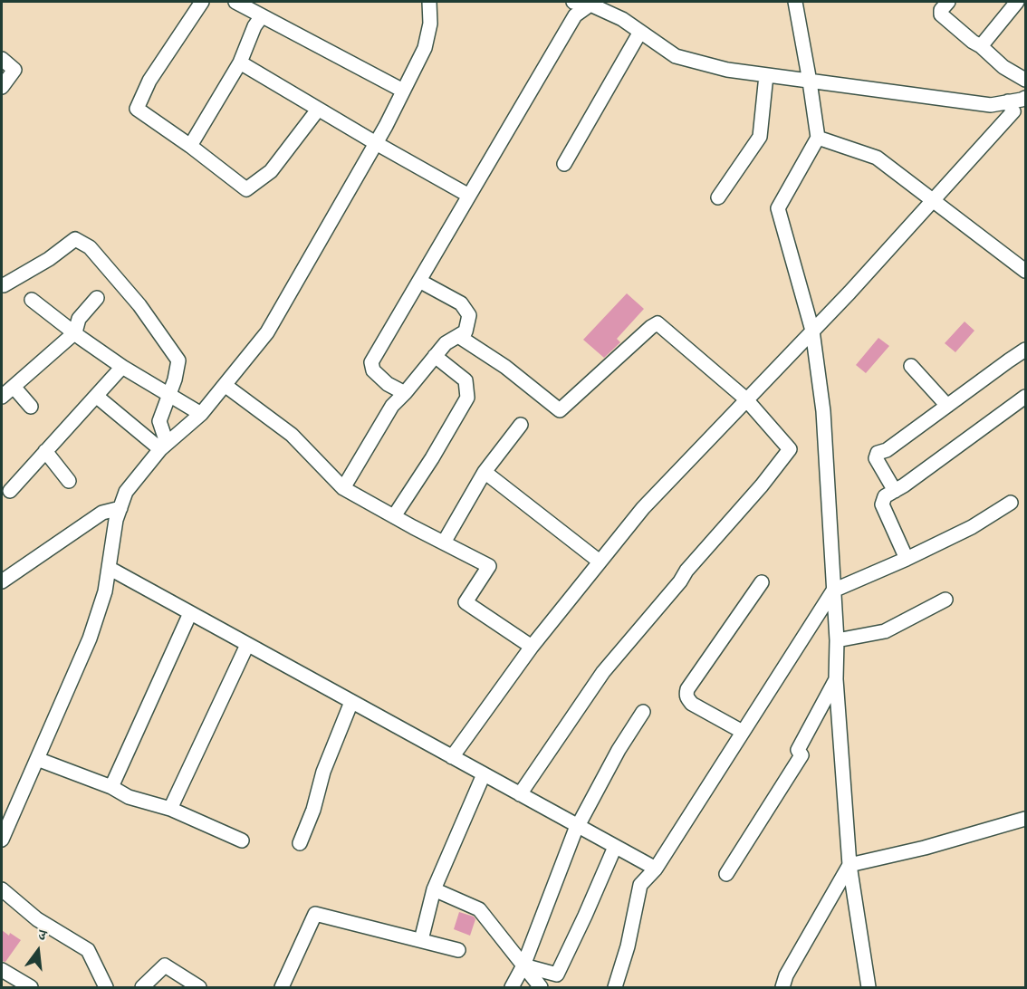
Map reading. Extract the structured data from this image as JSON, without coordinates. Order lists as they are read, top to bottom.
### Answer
{
  "north": "top"
}
